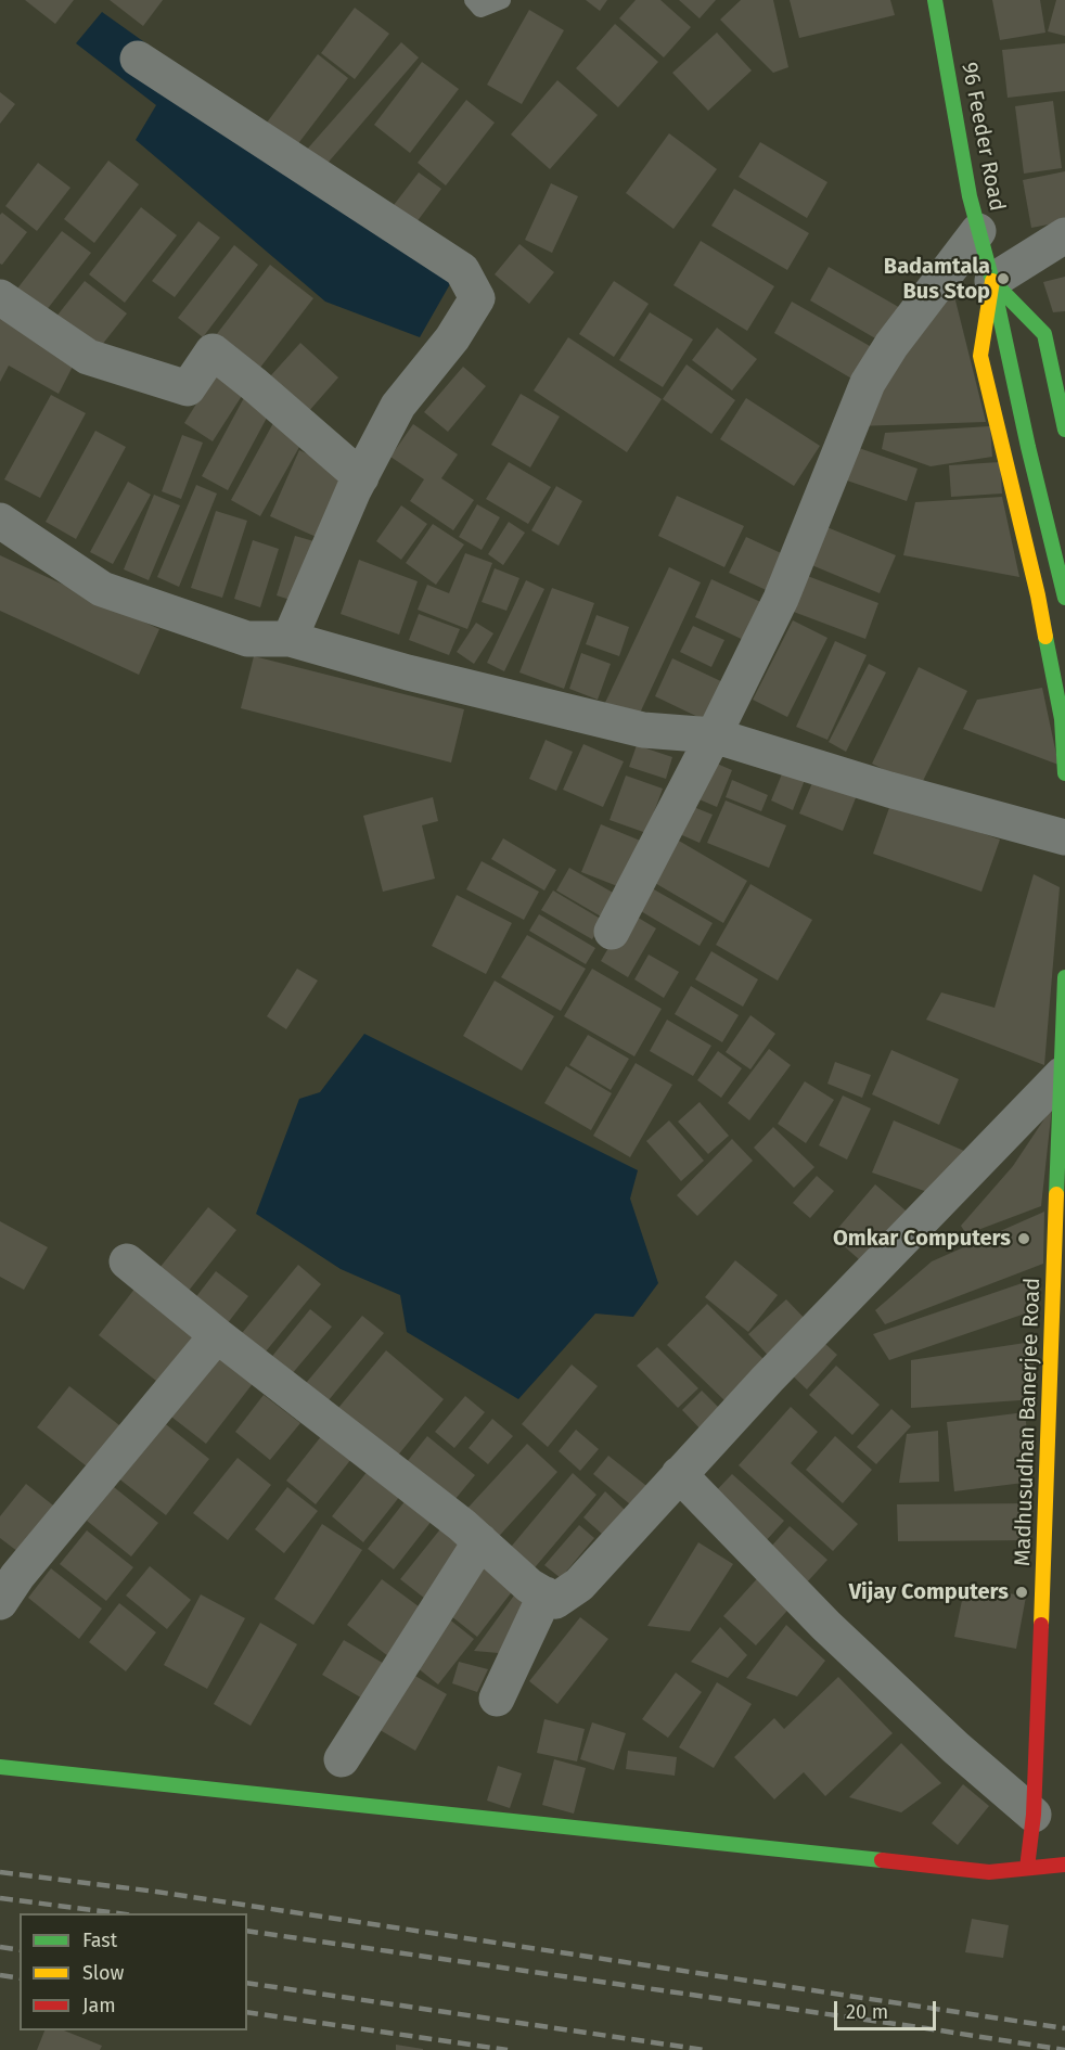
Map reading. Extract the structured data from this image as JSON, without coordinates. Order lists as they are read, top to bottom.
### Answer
{
  "streets": {
    "street": ["96 Feeder Road", "Madhusudhan Banerjee Road"]
  },
  "places": ["Badamtala Bus Stop", "Omkar Computers", "Vijay Computers"],
  "legend": ["Fast", "Slow", "Jam"],
  "scale_bar": "20 m"
}
